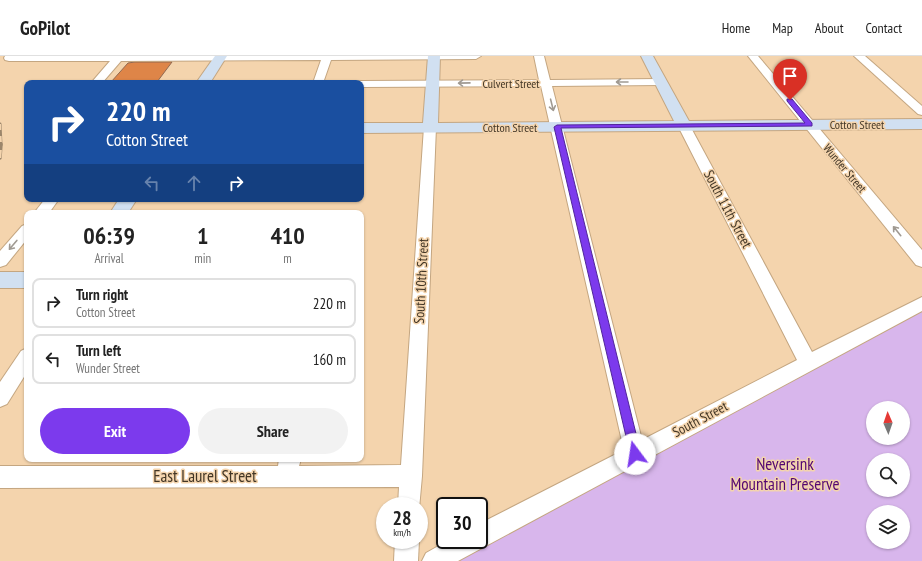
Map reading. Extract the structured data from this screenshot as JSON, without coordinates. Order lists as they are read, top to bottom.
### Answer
{
  "streets": {
    "street": [
      "Culvert Street",
      "Cotton Street",
      "Wunder Street",
      "South 11th Street",
      "South 10th Street",
      "South Street",
      "East Laurel Street"
    ]
  },
  "crossings": [
    ["Culvert Street", "South 11th Street"],
    ["Culvert Street", "South 10th Street"],
    ["Cotton Street", "Wunder Street"],
    ["Cotton Street", "South 11th Street"],
    ["Cotton Street", "South 10th Street"],
    ["South 11th Street", "South Street"],
    ["South 10th Street", "East Laurel Street"]
  ],
  "one_way": ["Culvert Street"],
  "parks": ["Neversink Mountain Preserve"],
  "north": "top",
  "page": {
    "header": "GoPilot",
    "nav": [
      "Home",
      "Map",
      "About",
      "Contact"
    ],
    "turn": ["220 m", "Cotton Street"],
    "eta": [
      "06:39",
      "Arrival",
      "1",
      "min",
      "410",
      "m"
    ],
    "list": [
      {
        "name": "Turn right",
        "note": "Cotton Street",
        "value": "220 m"
      },
      {
        "name": "Turn left",
        "note": "Wunder Street",
        "value": "160 m"
      }
    ],
    "buttons": ["Exit", "Share"],
    "speed": "28 km/h",
    "limit": "30"
  }
}
